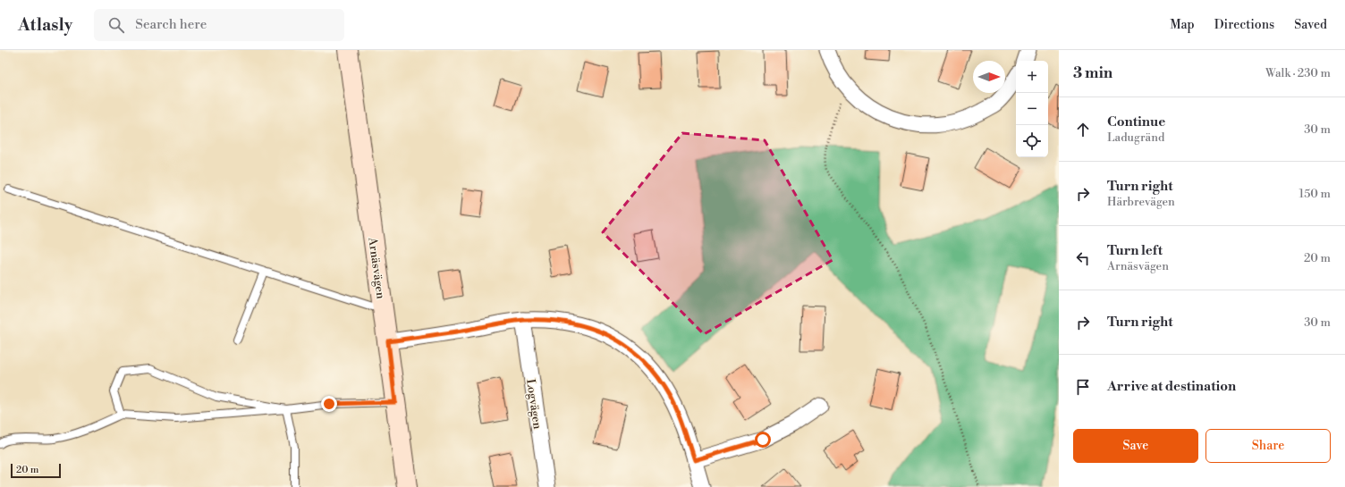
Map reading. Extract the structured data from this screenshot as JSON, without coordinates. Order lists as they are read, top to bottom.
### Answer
{
  "streets": {
    "street": ["Arnäsvägen", "Logvägen"]
  },
  "scale_bar": "20 m",
  "north": "right",
  "page": {
    "header": "Atlasly",
    "search": "Search here",
    "nav": ["Map", "Directions", "Saved"],
    "heading": ["3 min", "Walk · 230 m"],
    "map_buttons": ["+", "−"],
    "list": [
      ["Continue", "Ladugränd", "30 m"],
      ["Turn right", "Härbrevägen", "150 m"],
      ["Turn left", "Arnäsvägen", "20 m"],
      ["Turn right", "30 m"],
      "Arrive at destination"
    ],
    "buttons": ["Save", "Share"],
    "scale": "20 m"
  }
}
